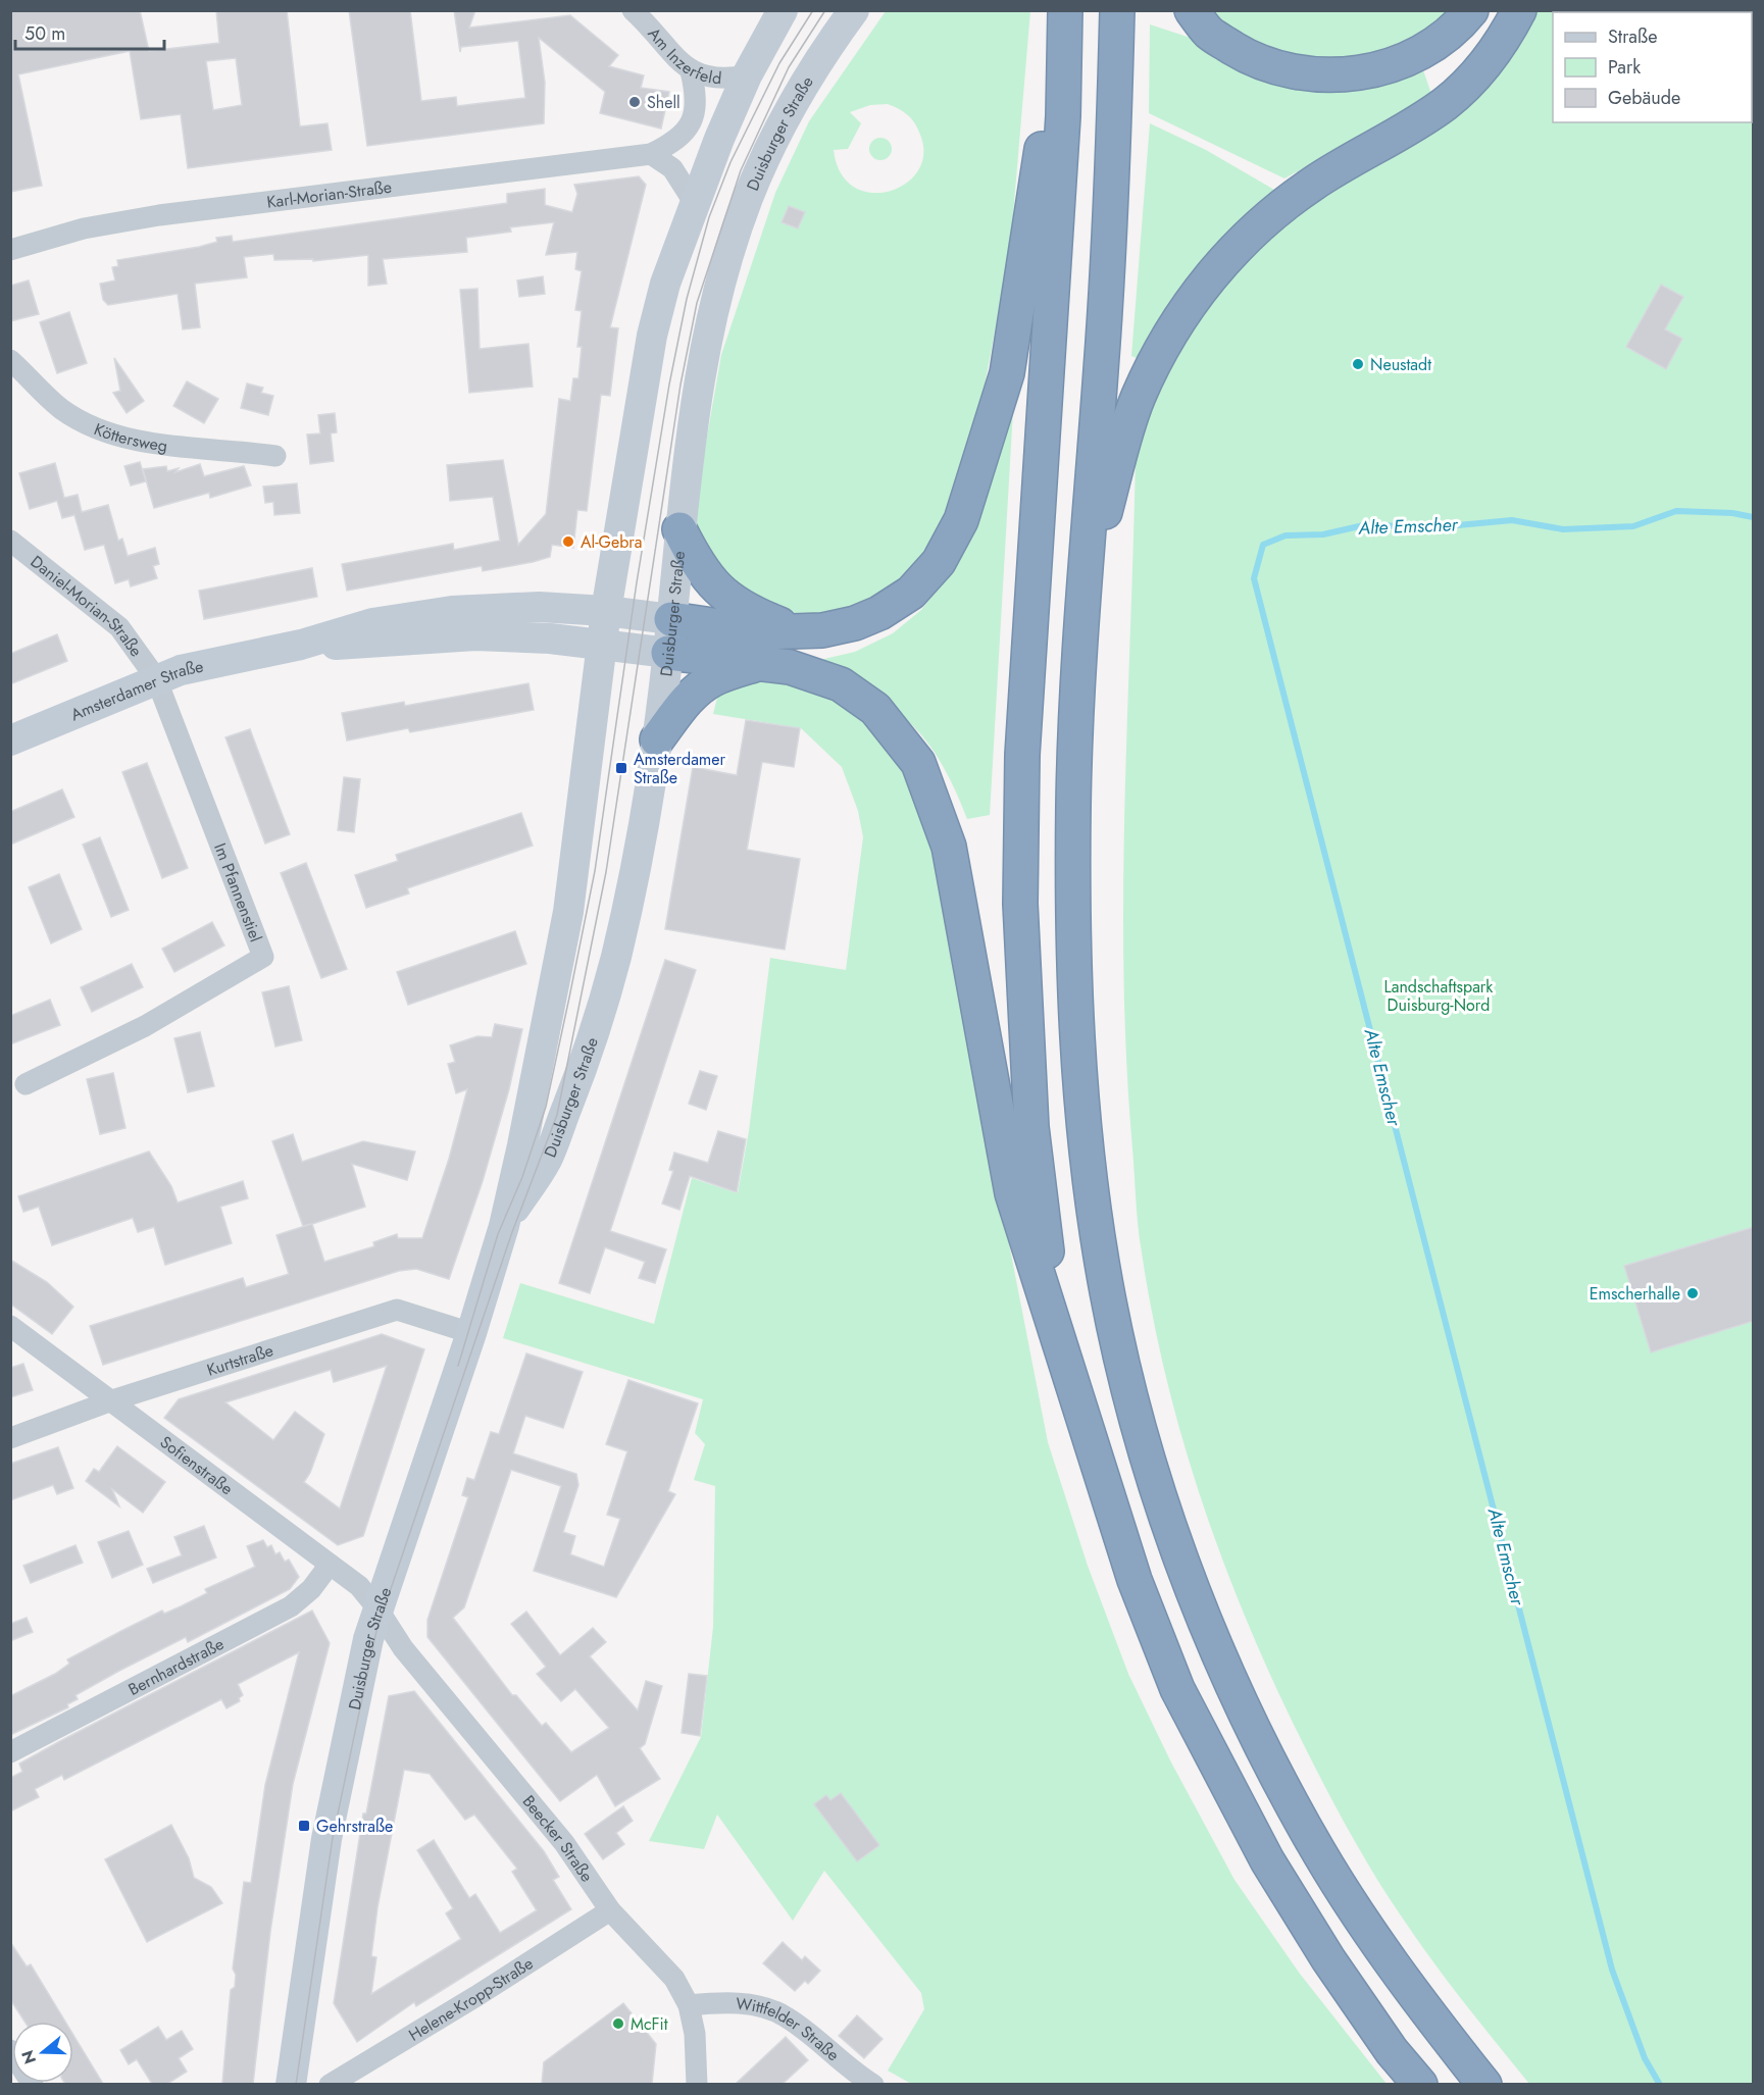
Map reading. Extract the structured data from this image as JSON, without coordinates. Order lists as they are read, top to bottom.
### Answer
{
  "streets": {
    "main road": ["Duisburger Straße", "Amsterdamer Straße"],
    "street": [
      "Am Inzerfeld",
      "Karl-Morian-Straße",
      "Köttersweg",
      "Daniel-Morian-Straße",
      "Im Pfannenstiel",
      "Kurtstraße",
      "Sofienstraße",
      "Bernhardstraße",
      "Beecker Straße",
      "Helene-Kropp-Straße",
      "Wittfelder Straße"
    ]
  },
  "crossings": [
    ["Am Inzerfeld", "Duisburger Straße"],
    ["Am Inzerfeld", "Karl-Morian-Straße"],
    ["Duisburger Straße", "Amsterdamer Straße"],
    ["Duisburger Straße", "Kurtstraße"],
    ["Duisburger Straße", "Sofienstraße"],
    ["Duisburger Straße", "Beecker Straße"],
    ["Daniel-Morian-Straße", "Amsterdamer Straße"],
    ["Daniel-Morian-Straße", "Im Pfannenstiel"],
    ["Amsterdamer Straße", "Im Pfannenstiel"],
    ["Kurtstraße", "Sofienstraße"],
    ["Sofienstraße", "Bernhardstraße"],
    ["Sofienstraße", "Beecker Straße"],
    ["Beecker Straße", "Helene-Kropp-Straße"],
    ["Beecker Straße", "Wittfelder Straße"]
  ],
  "water": ["Alte Emscher"],
  "parks": ["Landschaftspark Duisburg-Nord"],
  "places": {
    "other": [
      "Shell",
      "Neustadt",
      "Al-Gebra",
      "Emscherhalle",
      "McFit"
    ],
    "transit": ["Amsterdamer Straße", "Gehrstraße"]
  },
  "legend": ["Straße", "Park", "Gebäude"],
  "scale_bar": "50 m",
  "north": "left"
}
